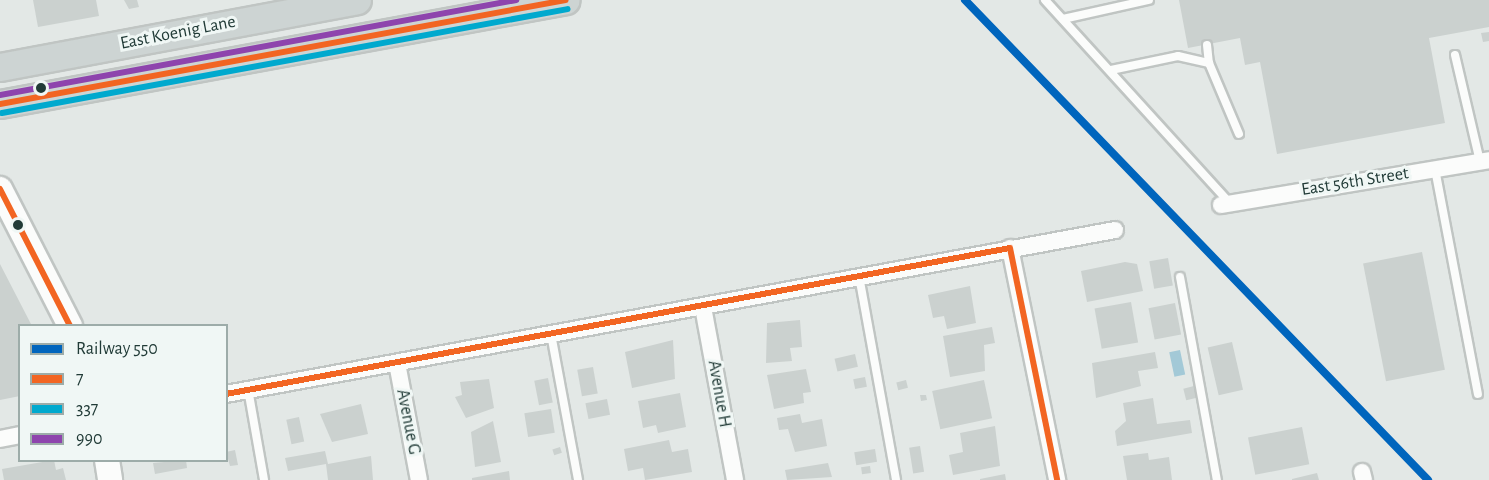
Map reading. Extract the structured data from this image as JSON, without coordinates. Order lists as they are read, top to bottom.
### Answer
{
  "streets": {
    "main road": ["East Koenig Lane"],
    "street": ["East 56th Street", "Avenue H", "Avenue G"]
  },
  "lines": [
    "rail line 550",
    "transit line 7",
    "transit line 990",
    "transit line 337"
  ],
  "legend": [
    "Railway 550",
    "7",
    "337",
    "990"
  ]
}
